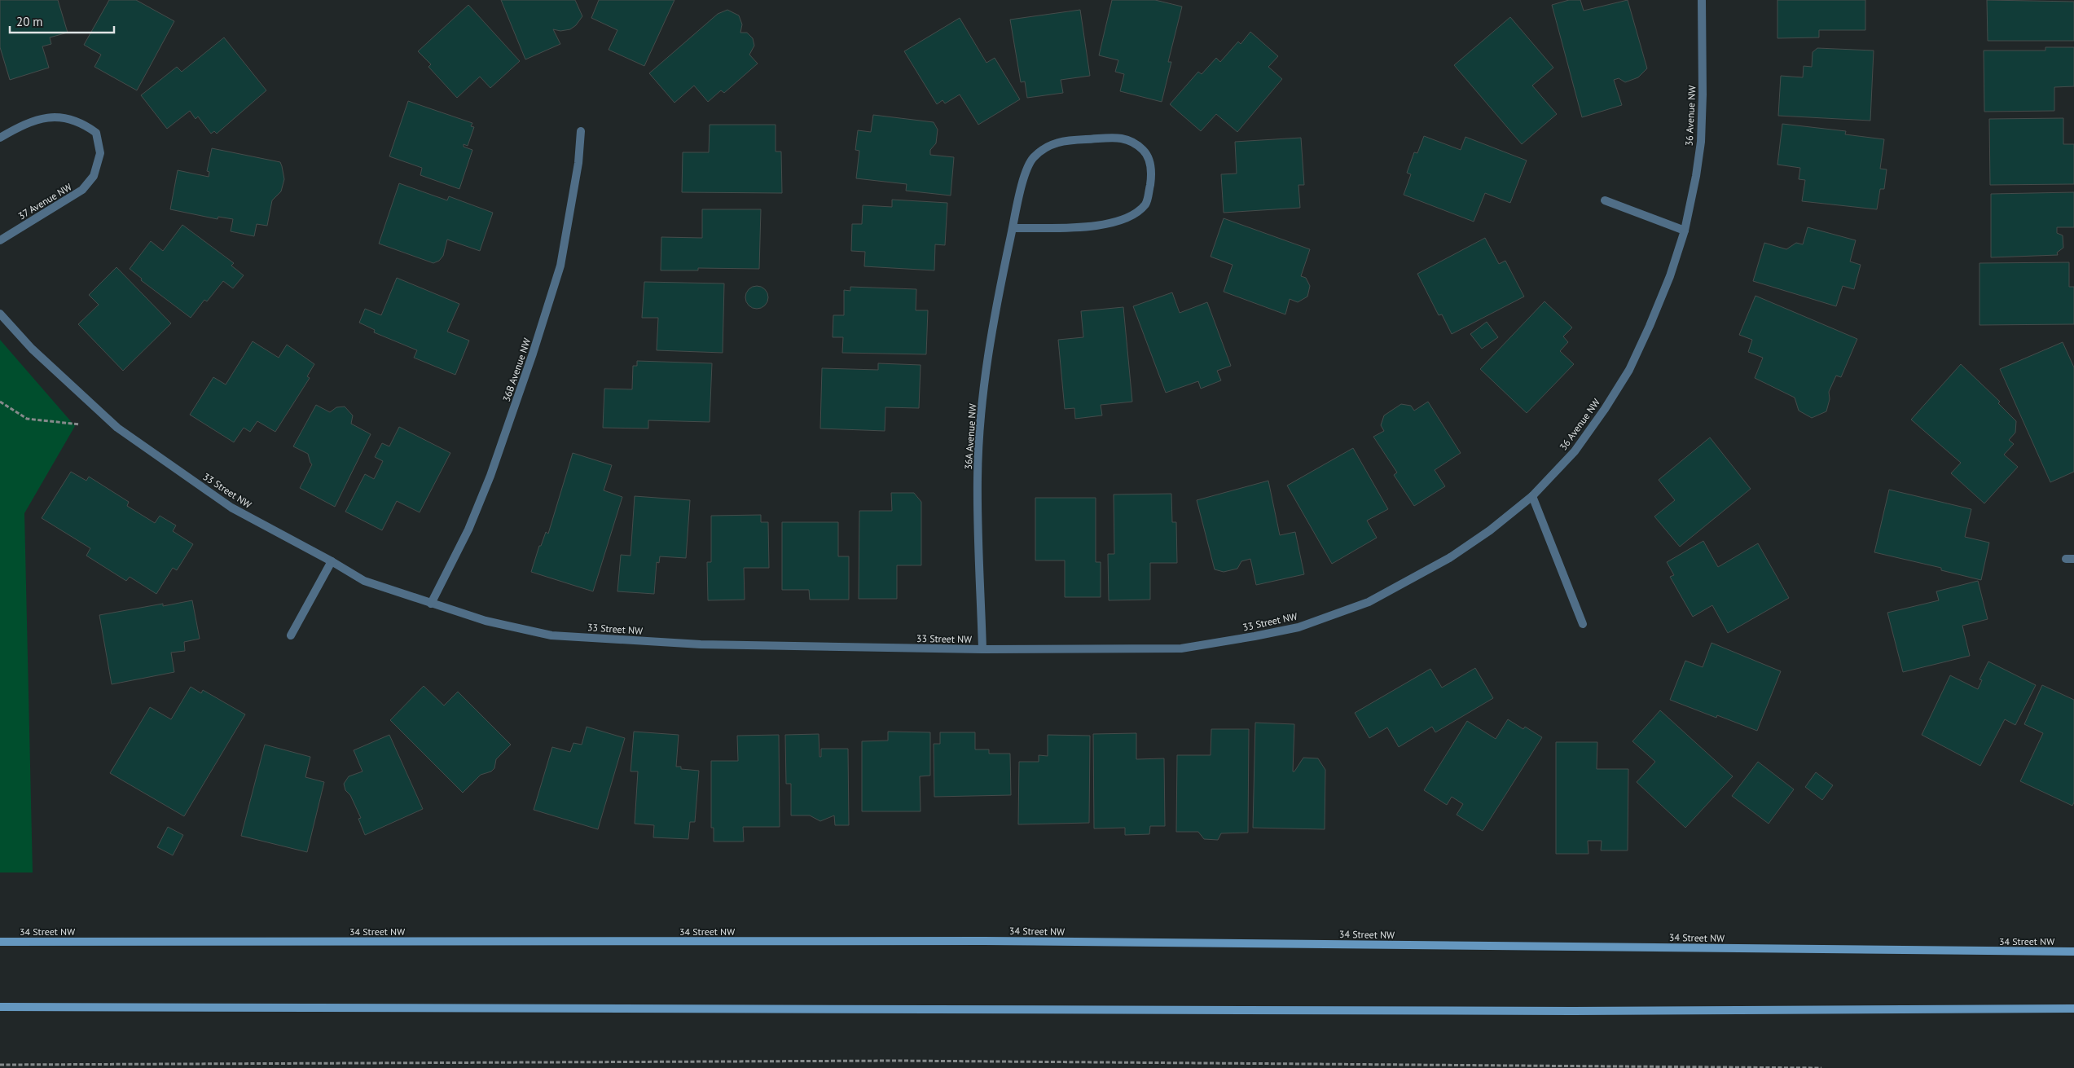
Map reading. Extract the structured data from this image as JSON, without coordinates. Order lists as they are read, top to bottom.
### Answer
{
  "streets": {
    "main road": ["34 Street NW"],
    "street": [
      "36 Avenue NW",
      "37 Avenue NW",
      "36B Avenue NW",
      "36A Avenue NW",
      "33 Street NW"
    ]
  },
  "crossings": [
    ["36 Avenue NW", "33 Street NW"],
    ["36B Avenue NW", "33 Street NW"],
    ["36A Avenue NW", "33 Street NW"]
  ],
  "scale_bar": "20 m"
}
